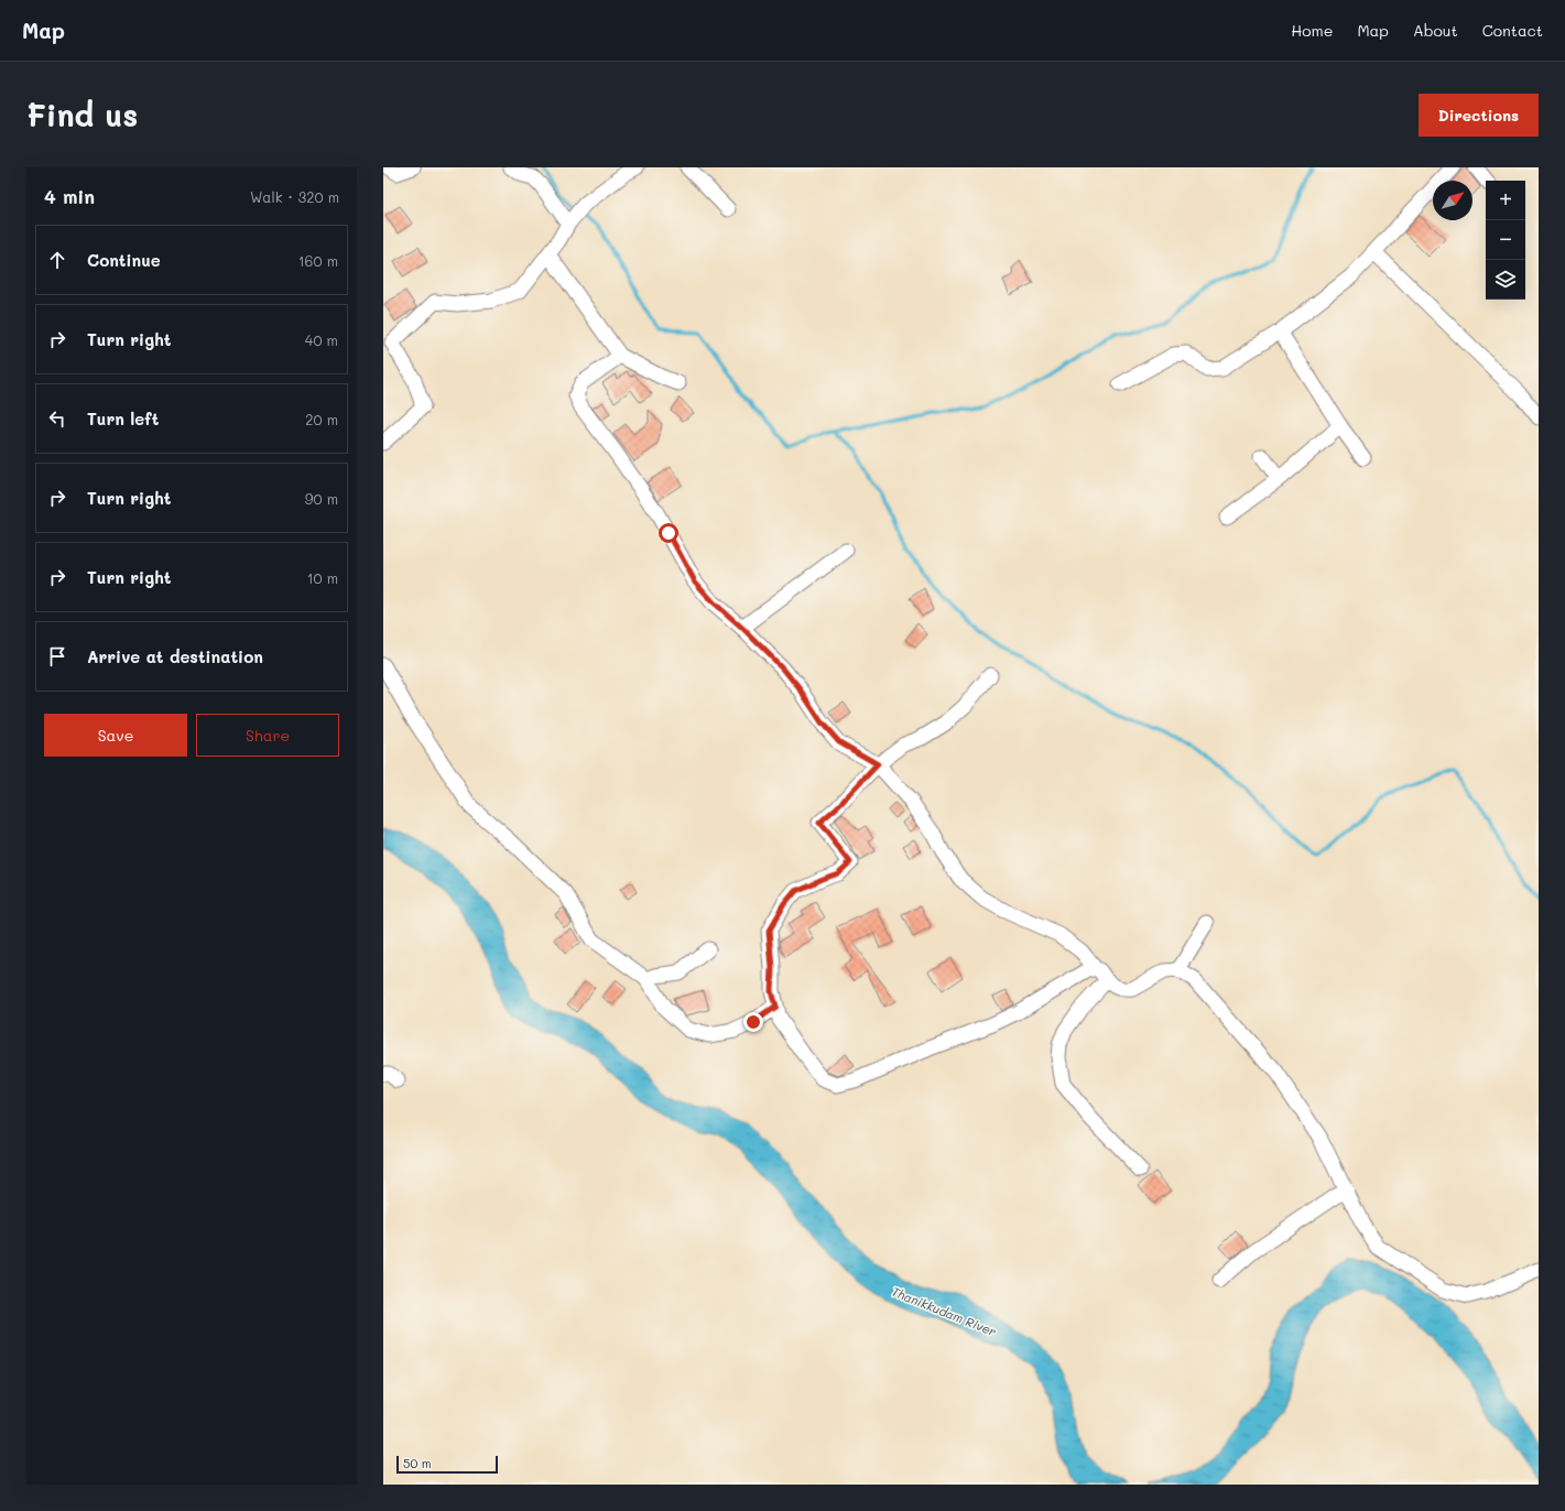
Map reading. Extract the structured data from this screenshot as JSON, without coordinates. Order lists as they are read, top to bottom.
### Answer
{
  "water": ["Thanikkudam River"],
  "scale_bar": "50 m",
  "north": "top right",
  "page": {
    "header": "Map",
    "nav": [
      "Home",
      "Map",
      "About",
      "Contact"
    ],
    "buttons": [
      "Directions",
      ["Save", "Share"]
    ],
    "title": "Find us",
    "heading": ["4 min", "Walk · 320 m"],
    "map_buttons": ["+", "−"],
    "list": [
      ["Continue", "160 m"],
      ["Turn right", "40 m"],
      ["Turn left", "20 m"],
      ["Turn right", "90 m"],
      ["Turn right", "10 m"],
      "Arrive at destination"
    ],
    "scale": "50 m"
  }
}
